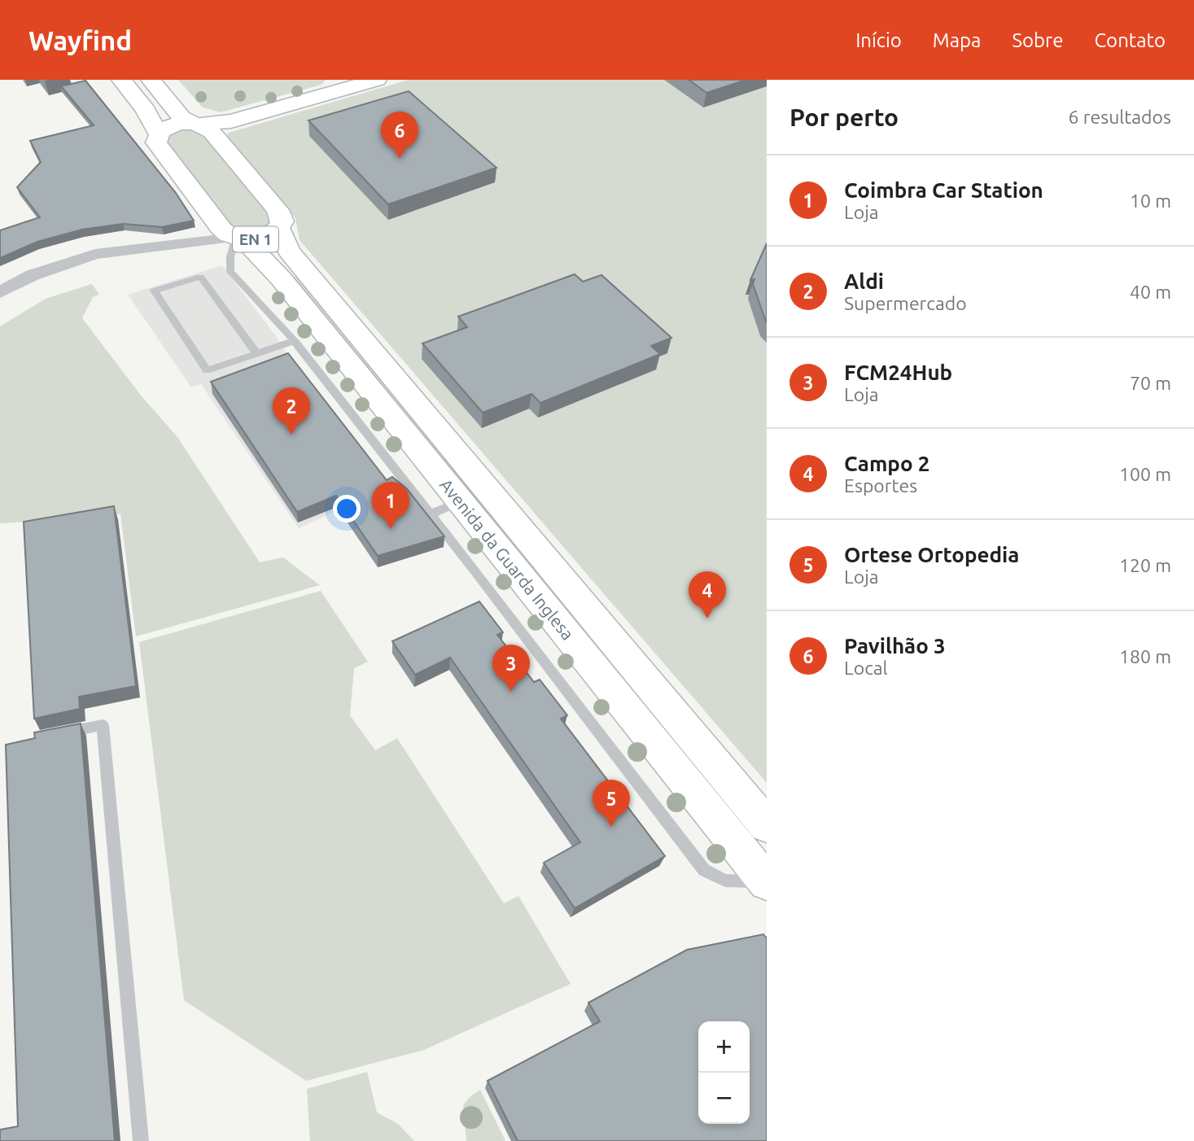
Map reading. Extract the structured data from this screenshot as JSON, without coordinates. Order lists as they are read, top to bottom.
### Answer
{
  "streets": {
    "main road": ["EN 1", "Avenida da Guarda Inglesa"]
  },
  "crossings": [
    ["EN 1", "Avenida da Guarda Inglesa"]
  ],
  "page": {
    "header": "Wayfind",
    "nav": [
      "Início",
      "Mapa",
      "Sobre",
      "Contato"
    ],
    "heading": ["Por perto", "6 resultados"],
    "pins": [
      "6",
      "2",
      "1",
      "4",
      "3",
      "5"
    ],
    "list": [
      {
        "mark": "1",
        "name": "Coimbra Car Station",
        "note": "Loja",
        "value": "10 m"
      },
      {
        "mark": "2",
        "name": "Aldi",
        "note": "Supermercado",
        "value": "40 m"
      },
      {
        "mark": "3",
        "name": "FCM24Hub",
        "note": "Loja",
        "value": "70 m"
      },
      {
        "mark": "4",
        "name": "Campo 2",
        "note": "Esportes",
        "value": "100 m"
      },
      {
        "mark": "5",
        "name": "Ortese Ortopedia",
        "note": "Loja",
        "value": "120 m"
      },
      {
        "mark": "6",
        "name": "Pavilhão 3",
        "note": "Local",
        "value": "180 m"
      }
    ],
    "map_buttons": ["+", "−"]
  }
}
